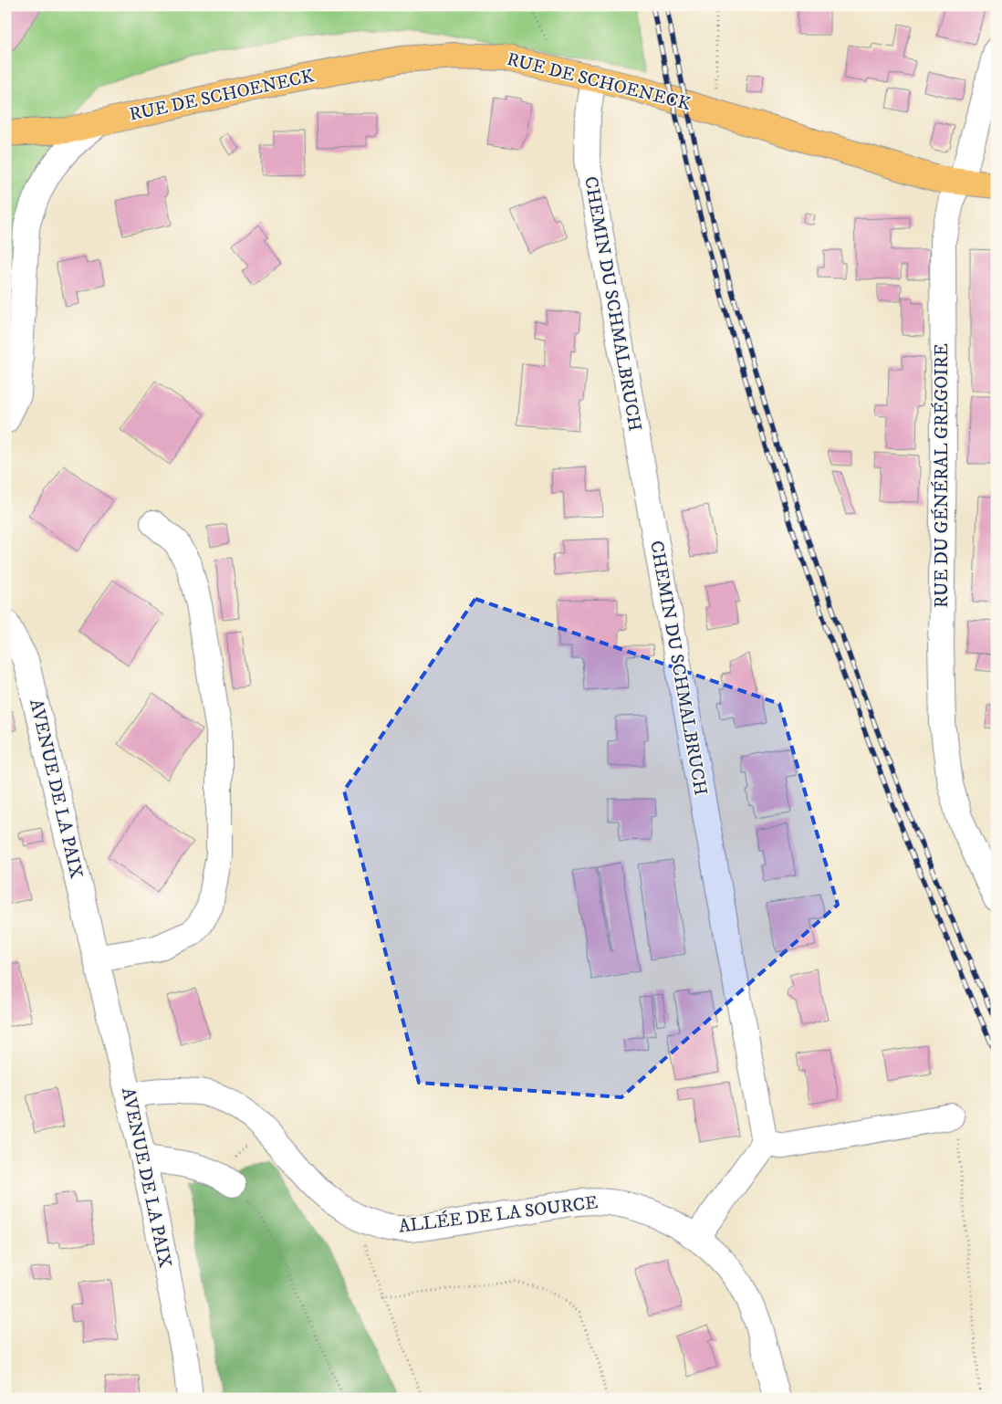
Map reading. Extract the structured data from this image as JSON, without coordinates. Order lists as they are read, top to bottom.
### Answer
{
  "streets": {
    "main road": ["RUE DE SCHOENECK"],
    "street": [
      "CHEMIN DU SCHMALBRUCH",
      "RUE DU GÉNÉRAL GRÉGOIRE",
      "AVENUE DE LA PAIX",
      "ALLÉE DE LA SOURCE"
    ]
  },
  "crossings": [
    ["RUE DE SCHOENECK", "CHEMIN DU SCHMALBRUCH"],
    ["RUE DE SCHOENECK", "RUE DU GÉNÉRAL GRÉGOIRE"],
    ["AVENUE DE LA PAIX", "ALLÉE DE LA SOURCE"]
  ]
}
